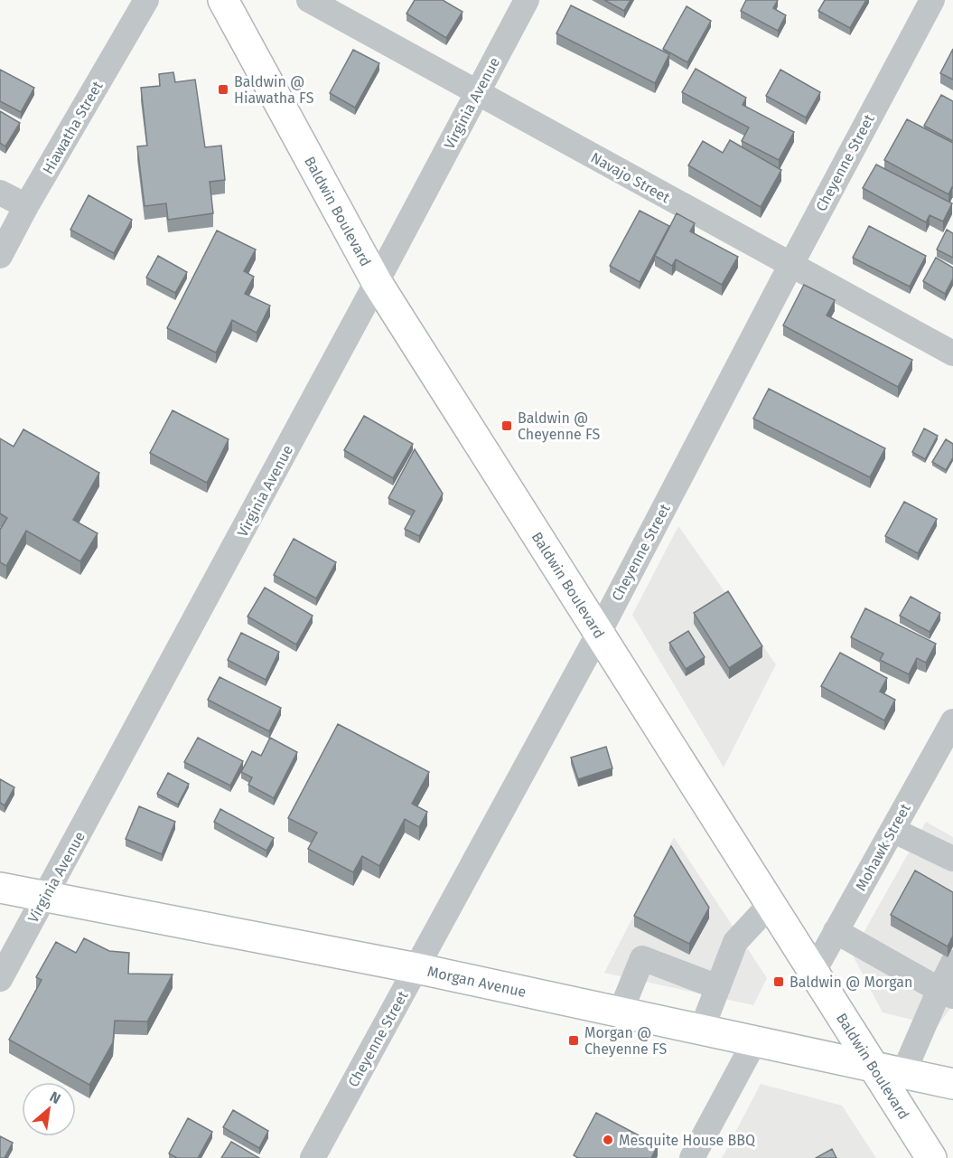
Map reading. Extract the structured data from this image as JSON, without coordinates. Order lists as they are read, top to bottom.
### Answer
{
  "streets": {
    "main road": ["Baldwin Boulevard", "Morgan Avenue"],
    "street": [
      "Virginia Avenue",
      "Hiawatha Street",
      "Cheyenne Street",
      "Navajo Street",
      "Mohawk Street"
    ]
  },
  "crossings": [
    ["Virginia Avenue", "Navajo Street"],
    ["Virginia Avenue", "Baldwin Boulevard"],
    ["Virginia Avenue", "Morgan Avenue"],
    ["Cheyenne Street", "Navajo Street"],
    ["Cheyenne Street", "Baldwin Boulevard"],
    ["Cheyenne Street", "Morgan Avenue"],
    ["Baldwin Boulevard", "Mohawk Street"],
    ["Baldwin Boulevard", "Morgan Avenue"]
  ],
  "places": {
    "transit": [
      "Baldwin @ Hiawatha FS",
      "Baldwin @ Cheyenne FS",
      "Baldwin @ Morgan",
      "Morgan @ Cheyenne FS"
    ],
    "other": ["Mesquite House BBQ"]
  },
  "north": "top right"
}
